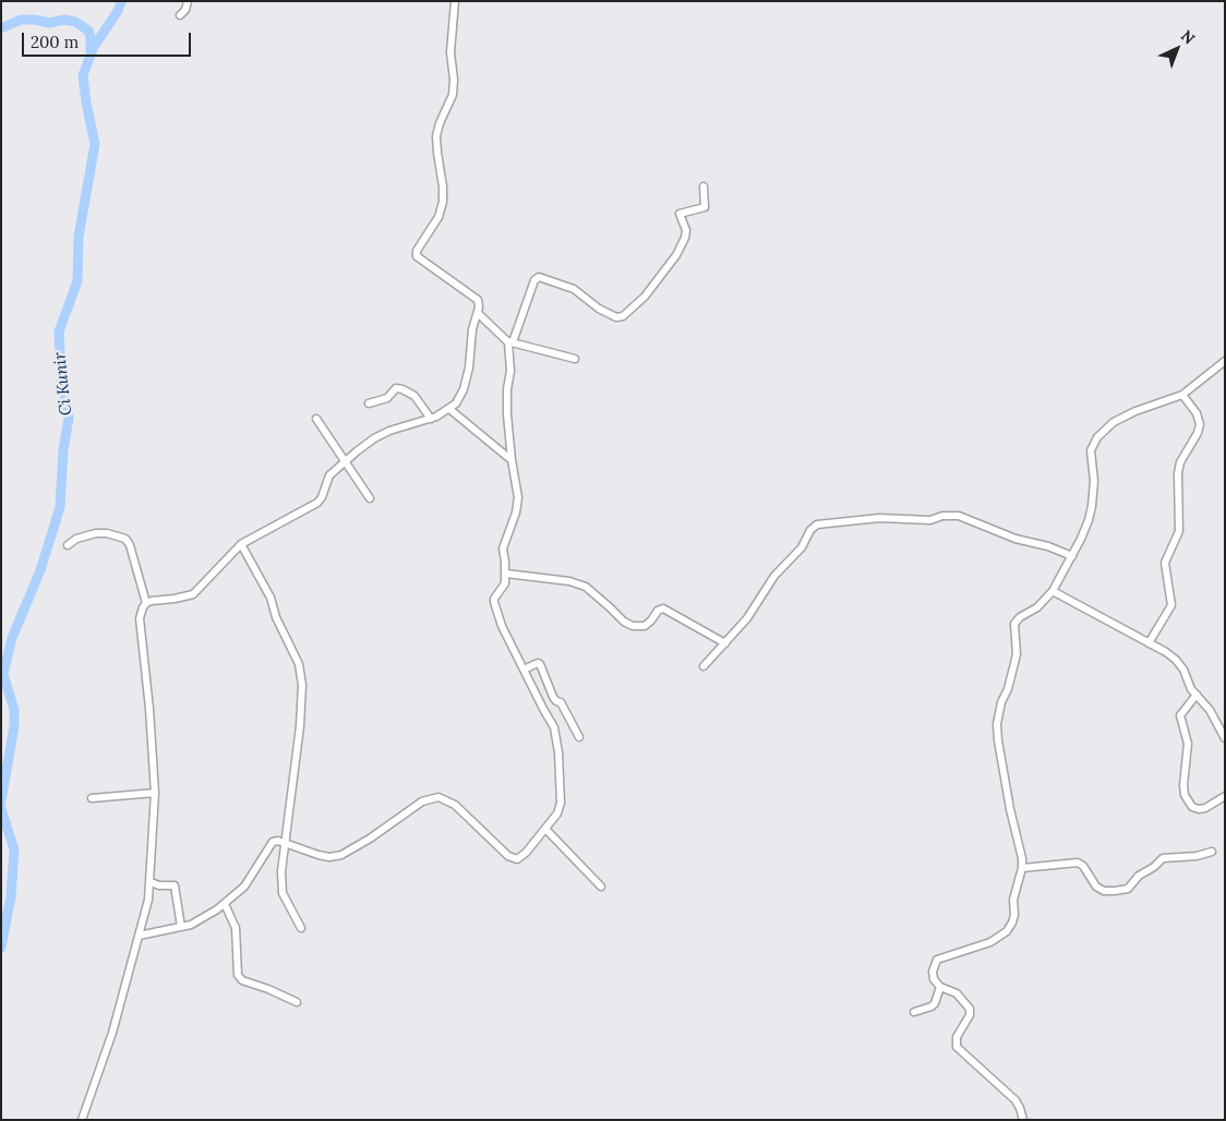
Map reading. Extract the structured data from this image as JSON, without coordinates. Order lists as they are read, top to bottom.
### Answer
{
  "water": ["Ci Kunir"],
  "scale_bar": "200 m",
  "north": "top right"
}
